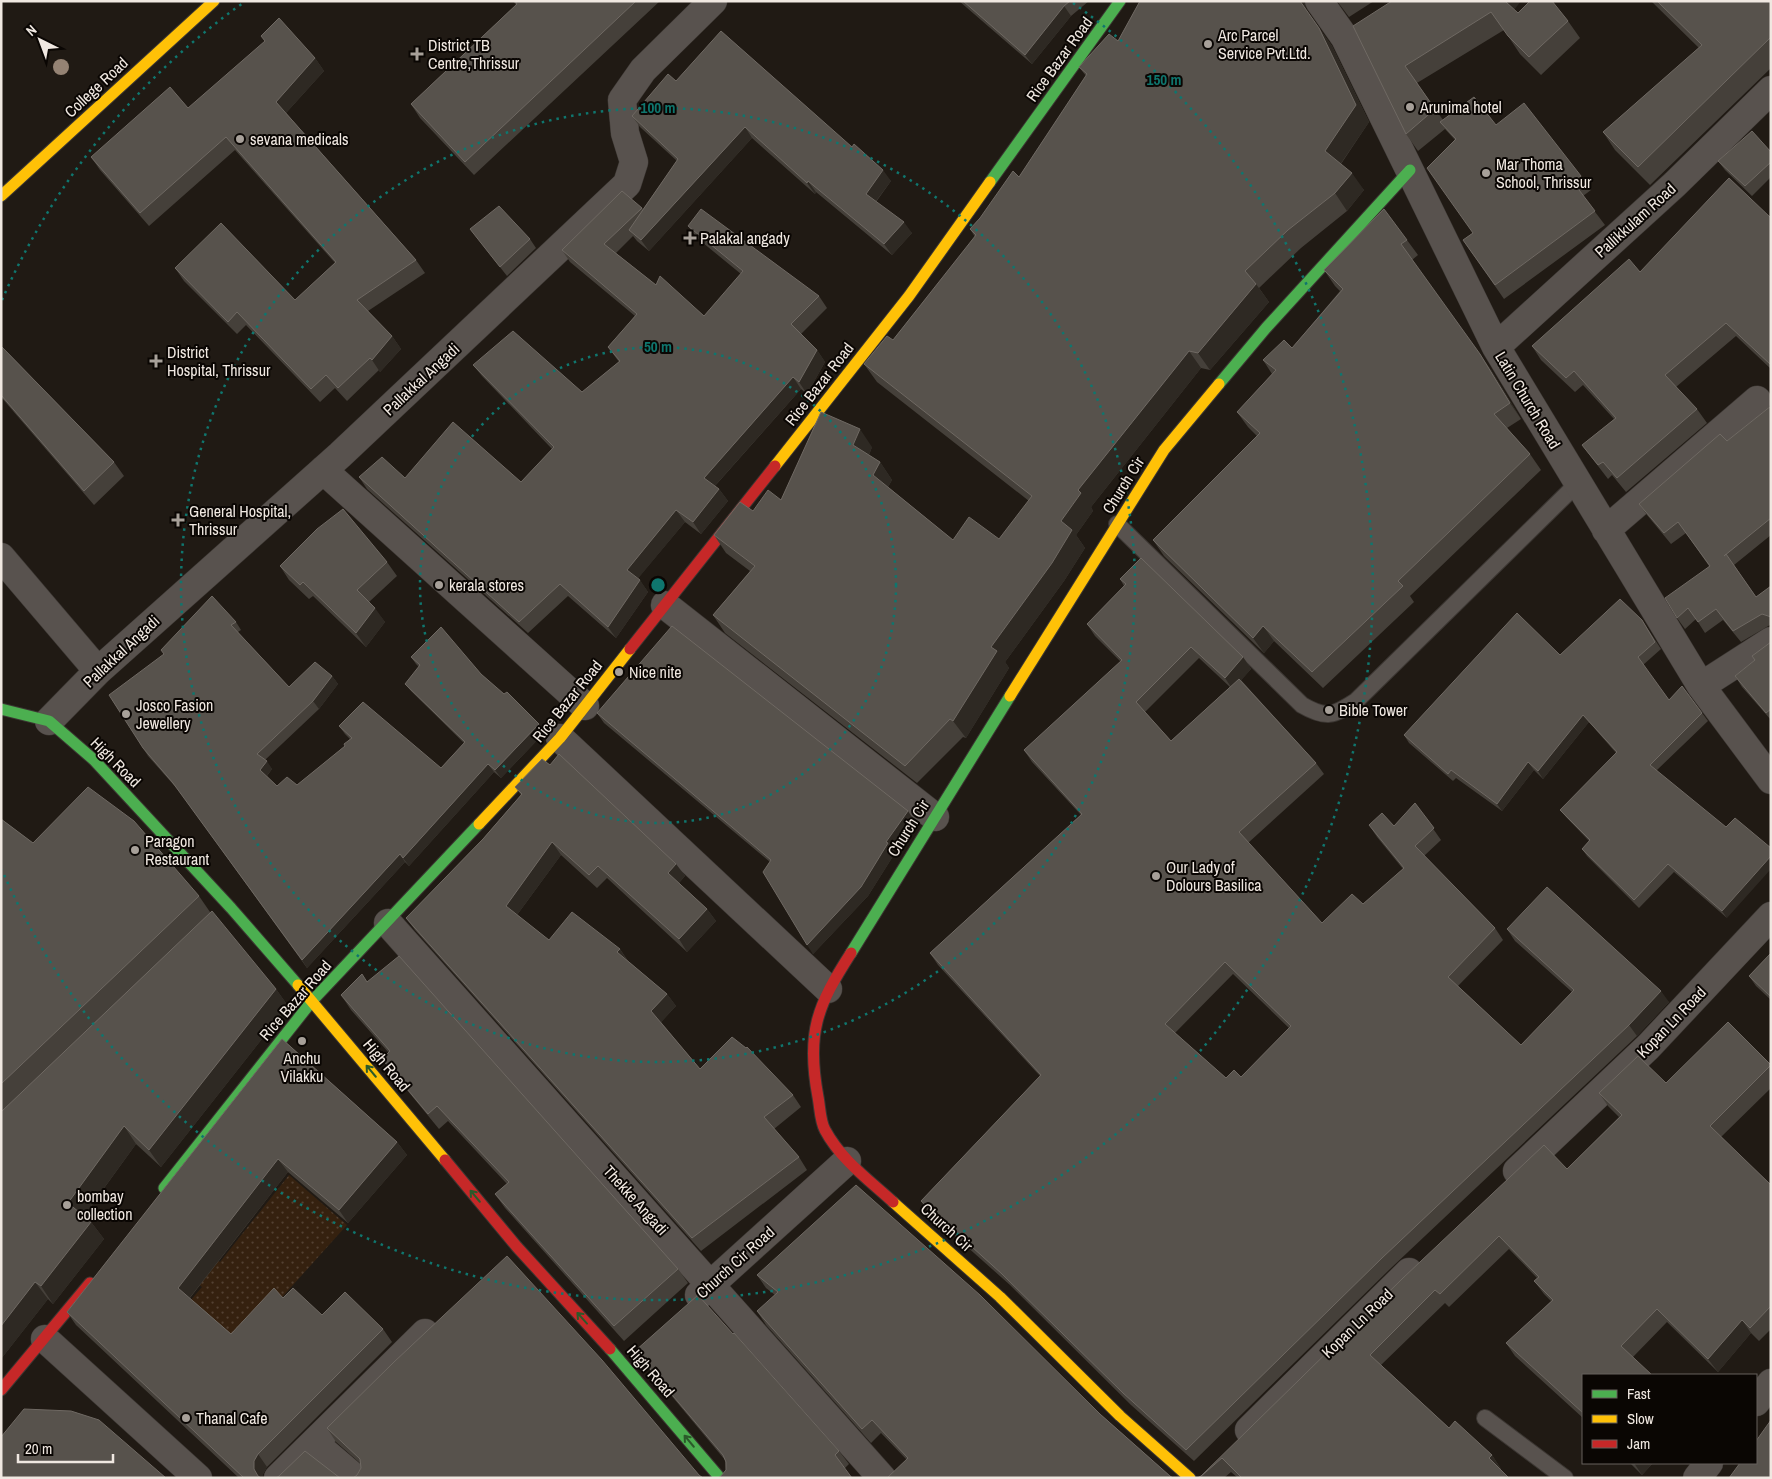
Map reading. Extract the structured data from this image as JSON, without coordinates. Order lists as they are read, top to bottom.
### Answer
{
  "streets": {
    "street": [
      "Rice Bazar Road",
      "College Road",
      "Pallikkulam Road",
      "Pallakkal Angadi",
      "Latin Church Road",
      "Church Cir",
      "High Road",
      "Kopan Ln Road",
      "Thekke Angadi",
      "Church Cir Road"
    ]
  },
  "crossings": [
    ["Rice Bazar Road", "High Road"],
    ["Rice Bazar Road", "Thekke Angadi"],
    ["Pallikkulam Road", "Latin Church Road"],
    ["Pallakkal Angadi", "High Road"],
    ["Latin Church Road", "Church Cir"],
    ["Church Cir", "Kopan Ln Road"],
    ["Church Cir", "Church Cir Road"],
    ["Thekke Angadi", "Church Cir Road"]
  ],
  "one_way": ["High Road"],
  "places": {
    "other": [
      "Arc Parcel Service Pvt.Ltd.",
      "Arunima hotel",
      "sevana medicals",
      "Mar Thoma School, Thrissur",
      "kerala stores",
      "Nice nite",
      "Bible Tower",
      "Josco Fasion Jewellery",
      "Paragon Restaurant",
      "Our Lady of Dolours Basilica",
      "Anchu Vilakku",
      "bombay collection",
      "Thanal Cafe"
    ],
    "health": [
      "District TB Centre,Thrissur",
      "Palakal angady",
      "District Hospital, Thrissur",
      "General Hospital, Thrissur"
    ]
  },
  "legend": ["Fast", "Slow", "Jam"],
  "scale_bar": "20 m",
  "north": "top left",
  "rings": ["150 m", "100 m", "50 m"]
}
